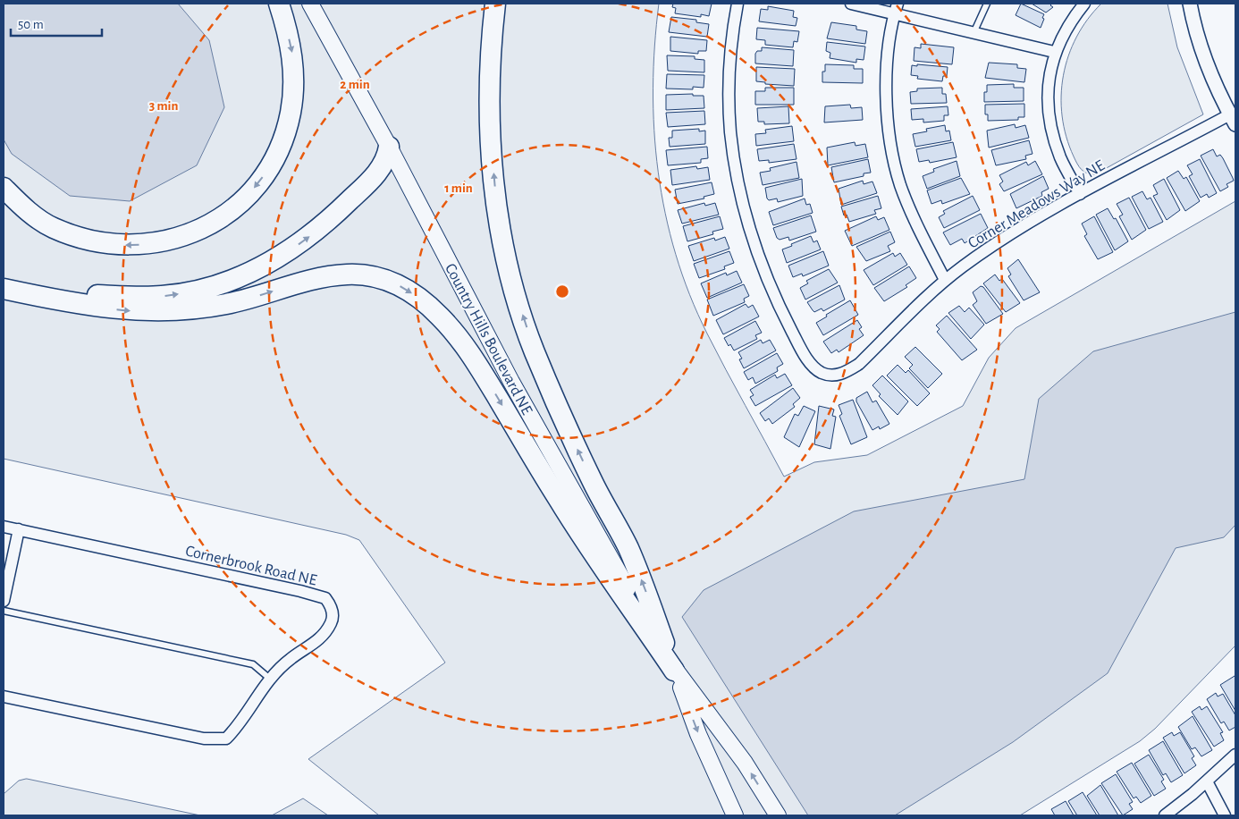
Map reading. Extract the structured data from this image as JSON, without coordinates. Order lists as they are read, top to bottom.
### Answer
{
  "streets": {
    "main road": ["Country Hills Boulevard NE"],
    "street": ["Corner Meadows Way NE", "Cornerbrook Road NE"]
  },
  "scale_bar": "50 m",
  "rings": ["2 min", "3 min", "1 min"]
}
